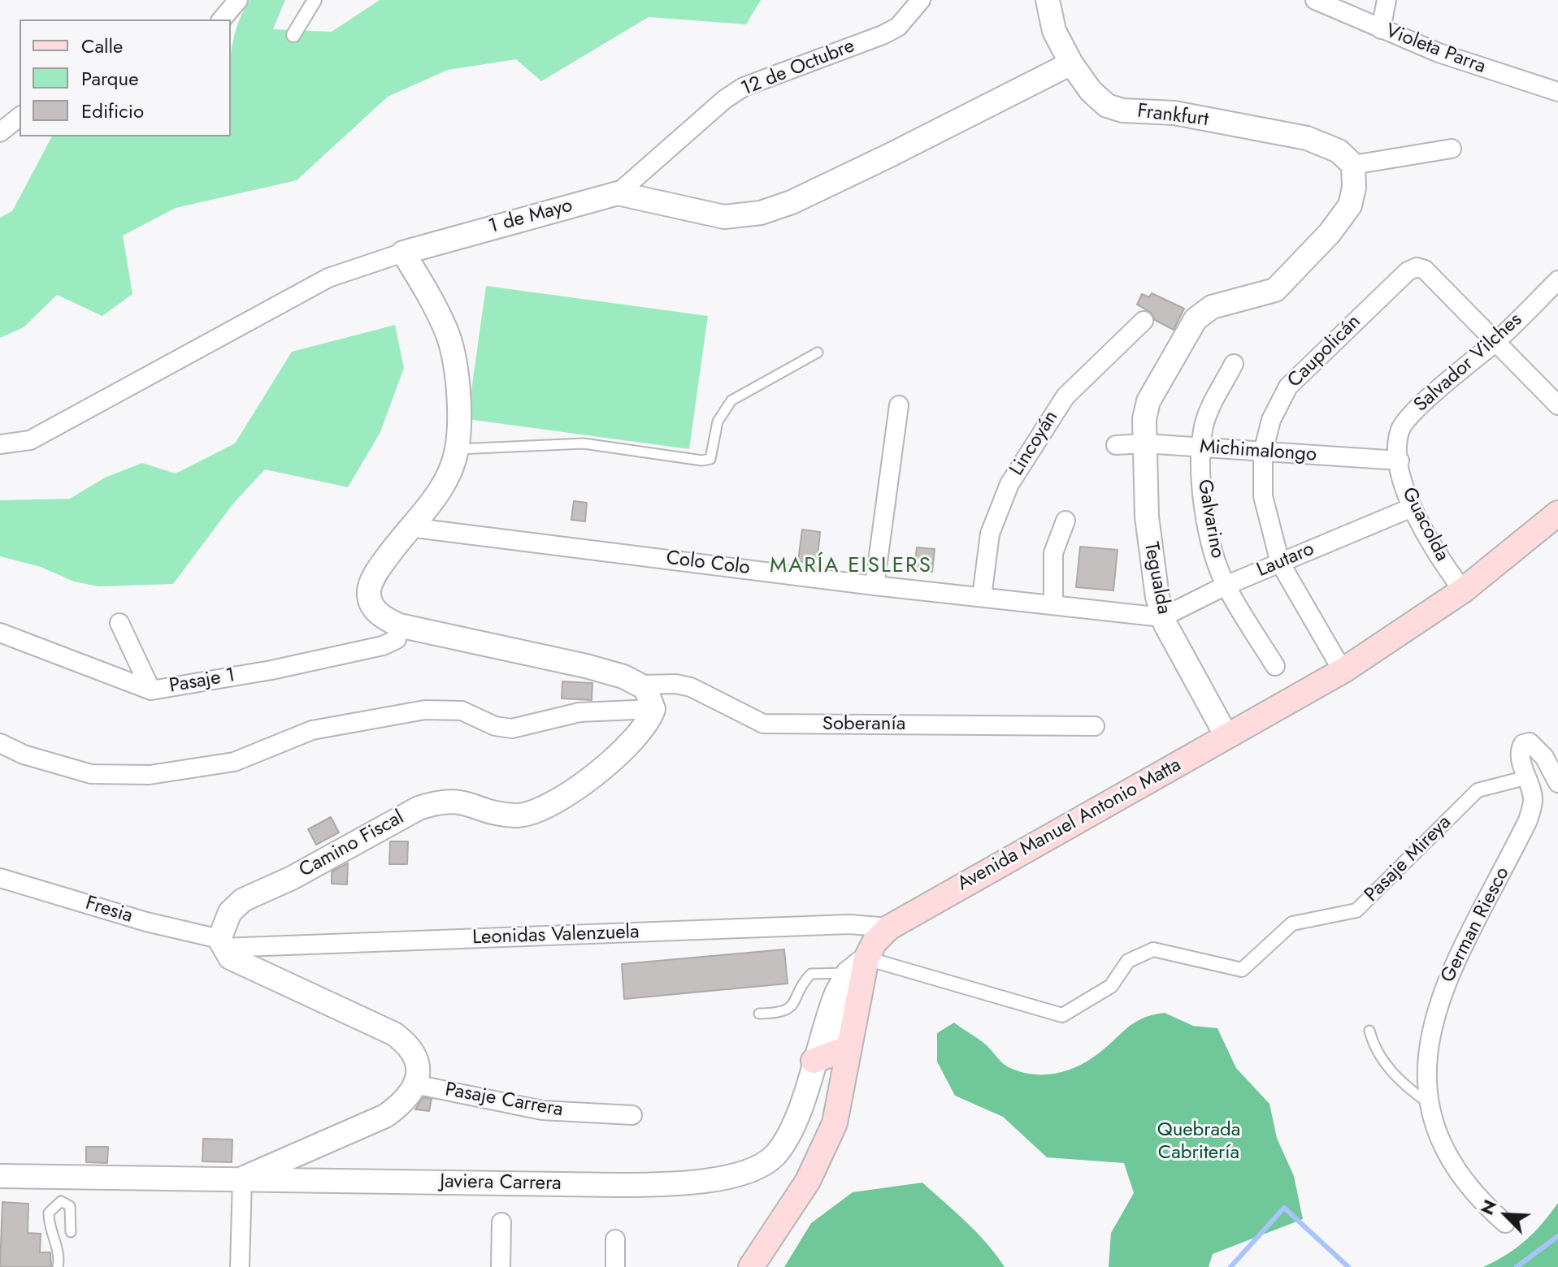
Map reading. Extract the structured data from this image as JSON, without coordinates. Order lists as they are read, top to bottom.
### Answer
{
  "streets": {
    "main road": ["Avenida Manuel Antonio Matta"],
    "street": [
      "Violeta Parra",
      "12 de Octubre",
      "Frankfurt",
      "1 de Mayo",
      "Caupolicán",
      "Salvador Vilches",
      "Lincoyán",
      "Michimalongo",
      "Galvarino",
      "Guacolda",
      "Lautaro",
      "Colo Colo",
      "Tegualda",
      "Pasaje 1",
      "Soberanía",
      "Camino Fiscal",
      "Pasaje Mireya",
      "Fresia",
      "German Riesco",
      "Leonidas Valenzuela",
      "Pasaje Carrera",
      "Javiera Carrera"
    ]
  },
  "crossings": [
    ["12 de Octubre", "1 de Mayo"],
    ["Frankfurt", "1 de Mayo"],
    ["Caupolicán", "Salvador Vilches"],
    ["Caupolicán", "Michimalongo"],
    ["Caupolicán", "Lautaro"],
    ["Caupolicán", "Avenida Manuel Antonio Matta"],
    ["Salvador Vilches", "Michimalongo"],
    ["Salvador Vilches", "Guacolda"],
    ["Lincoyán", "Colo Colo"],
    ["Michimalongo", "Galvarino"],
    ["Michimalongo", "Guacolda"],
    ["Michimalongo", "Tegualda"],
    ["Galvarino", "Lautaro"],
    ["Guacolda", "Lautaro"],
    ["Guacolda", "Avenida Manuel Antonio Matta"],
    ["Lautaro", "Colo Colo"],
    ["Lautaro", "Tegualda"],
    ["Colo Colo", "Tegualda"],
    ["Tegualda", "Avenida Manuel Antonio Matta"],
    ["Avenida Manuel Antonio Matta", "Pasaje Mireya"],
    ["Avenida Manuel Antonio Matta", "Leonidas Valenzuela"],
    ["Avenida Manuel Antonio Matta", "Javiera Carrera"],
    ["Camino Fiscal", "Fresia"],
    ["Camino Fiscal", "Leonidas Valenzuela"],
    ["Pasaje Mireya", "German Riesco"],
    ["Pasaje Mireya", "Javiera Carrera"],
    ["Fresia", "Leonidas Valenzuela"]
  ],
  "districts": ["MARÍA EISLERS"],
  "parks": ["Quebrada Cabritería"],
  "legend": ["Calle", "Parque", "Edificio"],
  "north": "top left"
}
